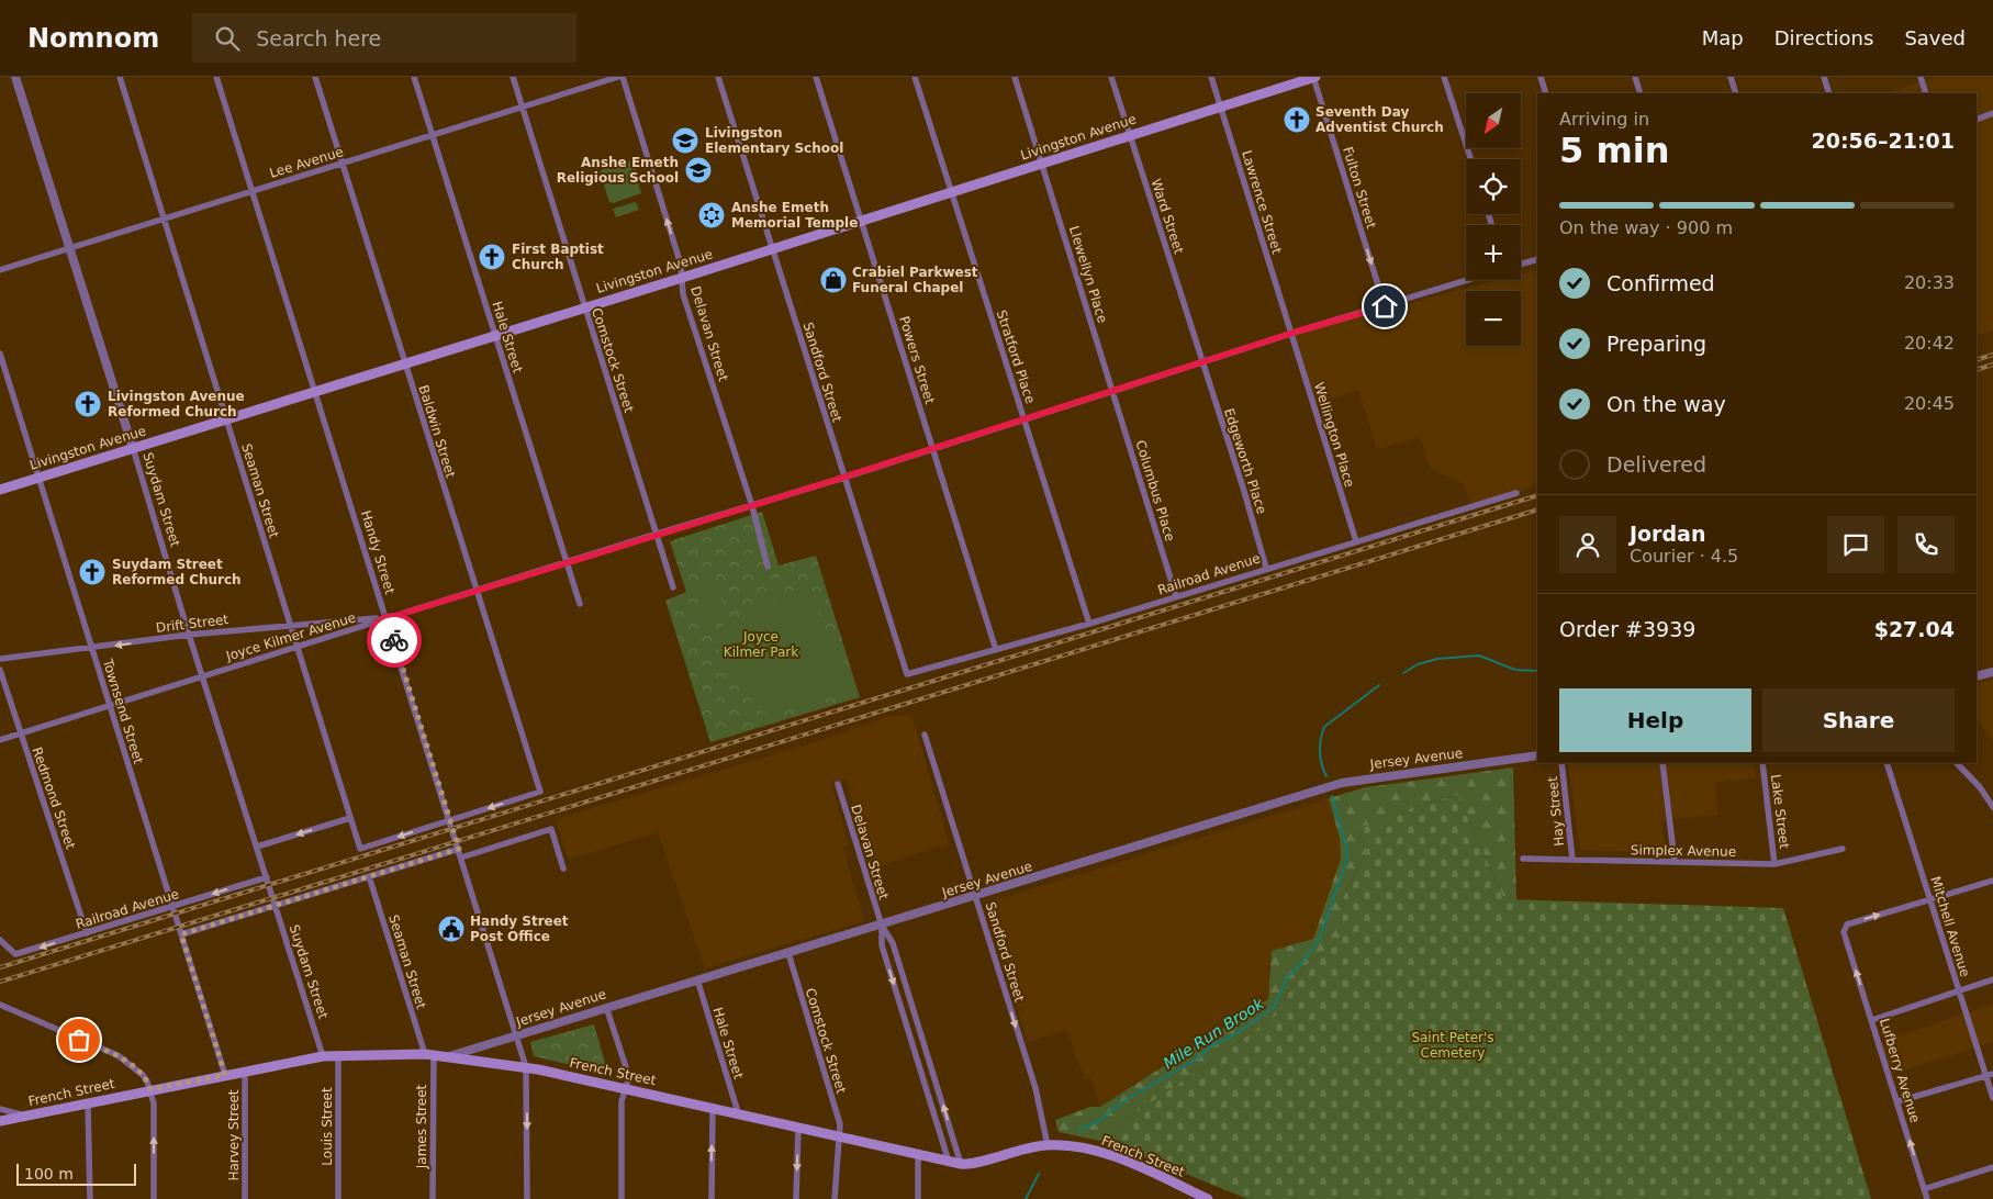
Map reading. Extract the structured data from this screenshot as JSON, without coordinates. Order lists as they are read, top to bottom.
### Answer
{
  "streets": {
    "main road": ["Livingston Avenue", "French Street"],
    "street": [
      "Lee Avenue",
      "Fulton Street",
      "Lawrence Street",
      "Ward Street",
      "Llewellyn Place",
      "Delavan Street",
      "Hale Street",
      "Stratford Place",
      "Comstock Street",
      "Powers Street",
      "Sandford Street",
      "Baldwin Street",
      "Wellington Place",
      "Edgeworth Place",
      "Seaman Street",
      "Columbus Place",
      "Suydam Street",
      "Handy Street",
      "Railroad Avenue",
      "Drift Street",
      "Joyce Kilmer Avenue",
      "Townsend Street",
      "Jersey Avenue",
      "Redmond Street",
      "Hay Street",
      "Lake Street",
      "Simplex Avenue",
      "Mitchell Avenue",
      "Lufberry Avenue",
      "Louis Street",
      "James Street",
      "Harvey Street"
    ]
  },
  "crossings": [
    ["Livingston Avenue", "Fulton Street"],
    ["Livingston Avenue", "Lawrence Street"],
    ["Livingston Avenue", "Ward Street"],
    ["Livingston Avenue", "Llewellyn Place"],
    ["Livingston Avenue", "Delavan Street"],
    ["Livingston Avenue", "Hale Street"],
    ["Livingston Avenue", "Stratford Place"],
    ["Livingston Avenue", "Comstock Street"],
    ["Livingston Avenue", "Powers Street"],
    ["Livingston Avenue", "Sandford Street"],
    ["Livingston Avenue", "Baldwin Street"],
    ["Livingston Avenue", "Seaman Street"],
    ["Livingston Avenue", "Suydam Street"],
    ["Livingston Avenue", "Handy Street"],
    ["Livingston Avenue", "Townsend Street"],
    ["Lee Avenue", "Hale Street"],
    ["Lee Avenue", "Comstock Street"],
    ["Lee Avenue", "Baldwin Street"],
    ["Lee Avenue", "Seaman Street"],
    ["Lee Avenue", "Suydam Street"],
    ["Lee Avenue", "Handy Street"],
    ["Fulton Street", "Joyce Kilmer Avenue"],
    ["Lawrence Street", "Wellington Place"],
    ["Lawrence Street", "Joyce Kilmer Avenue"],
    ["Ward Street", "Edgeworth Place"],
    ["Ward Street", "Joyce Kilmer Avenue"],
    ["Llewellyn Place", "Columbus Place"],
    ["Llewellyn Place", "Joyce Kilmer Avenue"],
    ["Delavan Street", "Joyce Kilmer Avenue"],
    ["Delavan Street", "Jersey Avenue"],
    ["Delavan Street", "French Street"],
    ["Hale Street", "Joyce Kilmer Avenue"],
    ["Hale Street", "Jersey Avenue"],
    ["Hale Street", "French Street"],
    ["Stratford Place", "Railroad Avenue"],
    ["Stratford Place", "Joyce Kilmer Avenue"],
    ["Comstock Street", "Joyce Kilmer Avenue"],
    ["Comstock Street", "Jersey Avenue"],
    ["Comstock Street", "French Street"],
    ["Powers Street", "Railroad Avenue"],
    ["Powers Street", "Joyce Kilmer Avenue"],
    ["Sandford Street", "Railroad Avenue"],
    ["Sandford Street", "Joyce Kilmer Avenue"],
    ["Sandford Street", "Jersey Avenue"],
    ["Sandford Street", "French Street"],
    ["Baldwin Street", "Seaman Street"],
    ["Baldwin Street", "Handy Street"],
    ["Baldwin Street", "Joyce Kilmer Avenue"],
    ["Wellington Place", "Railroad Avenue"],
    ["Wellington Place", "Joyce Kilmer Avenue"],
    ["Edgeworth Place", "Railroad Avenue"],
    ["Edgeworth Place", "Joyce Kilmer Avenue"],
    ["Seaman Street", "Handy Street"],
    ["Seaman Street", "Drift Street"],
    ["Seaman Street", "Joyce Kilmer Avenue"],
    ["Seaman Street", "French Street"],
    ["Seaman Street", "James Street"],
    ["Columbus Place", "Railroad Avenue"],
    ["Columbus Place", "Joyce Kilmer Avenue"],
    ["Suydam Street", "Railroad Avenue"],
    ["Suydam Street", "Drift Street"],
    ["Suydam Street", "Joyce Kilmer Avenue"],
    ["Suydam Street", "French Street"],
    ["Handy Street", "Drift Street"],
    ["Handy Street", "Joyce Kilmer Avenue"],
    ["Handy Street", "Jersey Avenue"],
    ["Handy Street", "French Street"],
    ["Railroad Avenue", "Townsend Street"],
    ["Railroad Avenue", "Redmond Street"],
    ["Drift Street", "Joyce Kilmer Avenue"],
    ["Drift Street", "Townsend Street"],
    ["Joyce Kilmer Avenue", "Townsend Street"],
    ["Joyce Kilmer Avenue", "Redmond Street"],
    ["Townsend Street", "French Street"],
    ["Jersey Avenue", "French Street"],
    ["Hay Street", "Simplex Avenue"],
    ["Lake Street", "Simplex Avenue"],
    ["Mitchell Avenue", "Lufberry Avenue"],
    ["French Street", "Louis Street"],
    ["French Street", "James Street"],
    ["French Street", "Harvey Street"]
  ],
  "one_way": ["Fulton Street"],
  "water": ["Mile Run Brook"],
  "parks": ["Joyce Kilmer Park", "Saint Peter's Cemetery"],
  "places": {
    "church": [
      "Seventh Day Adventist Church",
      "First Baptist Church",
      "Livingston Avenue Reformed Church",
      "Suydam Street Reformed Church"
    ],
    "school or university": ["Livingston Elementary School", "Anshe Emeth Religious School"],
    "synagogue": ["Anshe Emeth Memorial Temple"],
    "shop": ["Crabiel Parkwest Funeral Chapel"],
    "public building": ["Handy Street Post Office"]
  },
  "scale_bar": "100 m",
  "north": "bottom left",
  "page": {
    "header": "Nomnom",
    "search": "Search here",
    "nav": ["Map", "Directions", "Saved"],
    "map_buttons": ["+", "−"],
    "heading": ["5 min", "Arriving in", "20:56–21:01"],
    "panel": [
      "Jordan",
      "Courier · 4.5",
      "Order #3939",
      "$27.04"
    ],
    "bar": "On the way · 900 m",
    "list": [
      ["Confirmed", "20:33"],
      ["Preparing", "20:42"],
      ["On the way", "20:45"],
      "Delivered"
    ],
    "buttons": ["Help", "Share"],
    "scale": "100 m"
  }
}
